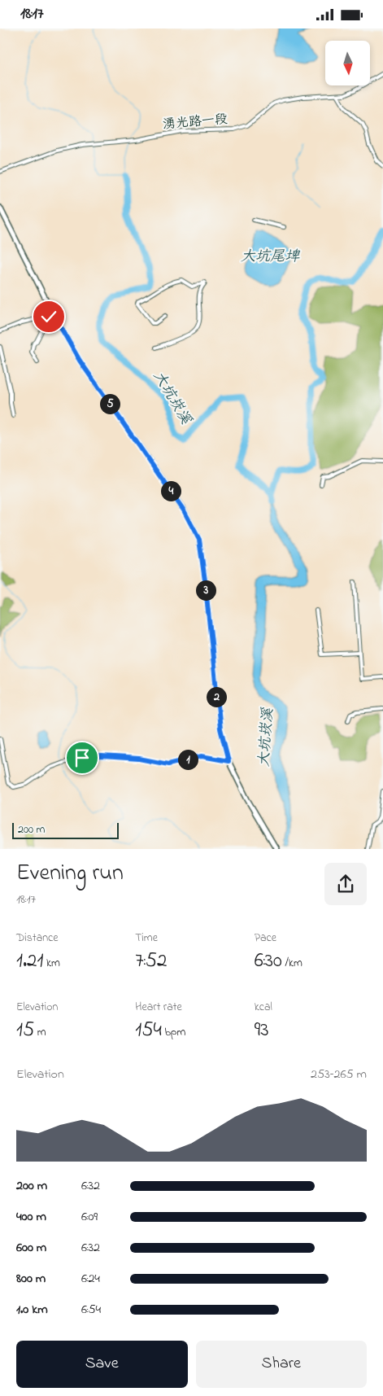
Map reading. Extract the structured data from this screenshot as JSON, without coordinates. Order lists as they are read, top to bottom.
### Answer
{
  "streets": {
    "street": ["湧光路一段"]
  },
  "water": ["大坑尾埤", "大坑崁溪"],
  "scale_bar": "200 m",
  "north": "bottom",
  "page": {
    "status": "18:17",
    "pins": [
      "5",
      "4",
      "3",
      "2",
      "1"
    ],
    "scale": "200 m",
    "heading": ["Evening run", "18:17"],
    "stats": [
      ["Distance", "1.21 km"],
      ["Time", "7:52"],
      ["Pace", "6:30 /km"],
      ["Elevation", "15 m"],
      ["Heart rate", "154 bpm"],
      ["kcal", "93"]
    ],
    "chart": ["Elevation", "253–265 m"],
    "list": [
      {
        "name": "200 m",
        "note": "6:32"
      },
      {
        "name": "400 m",
        "note": "6:09"
      },
      {
        "name": "600 m",
        "note": "6:32"
      },
      {
        "name": "800 m",
        "note": "6:24"
      },
      {
        "name": "1.0 km",
        "note": "6:54"
      }
    ],
    "buttons": ["Save", "Share"]
  }
}
